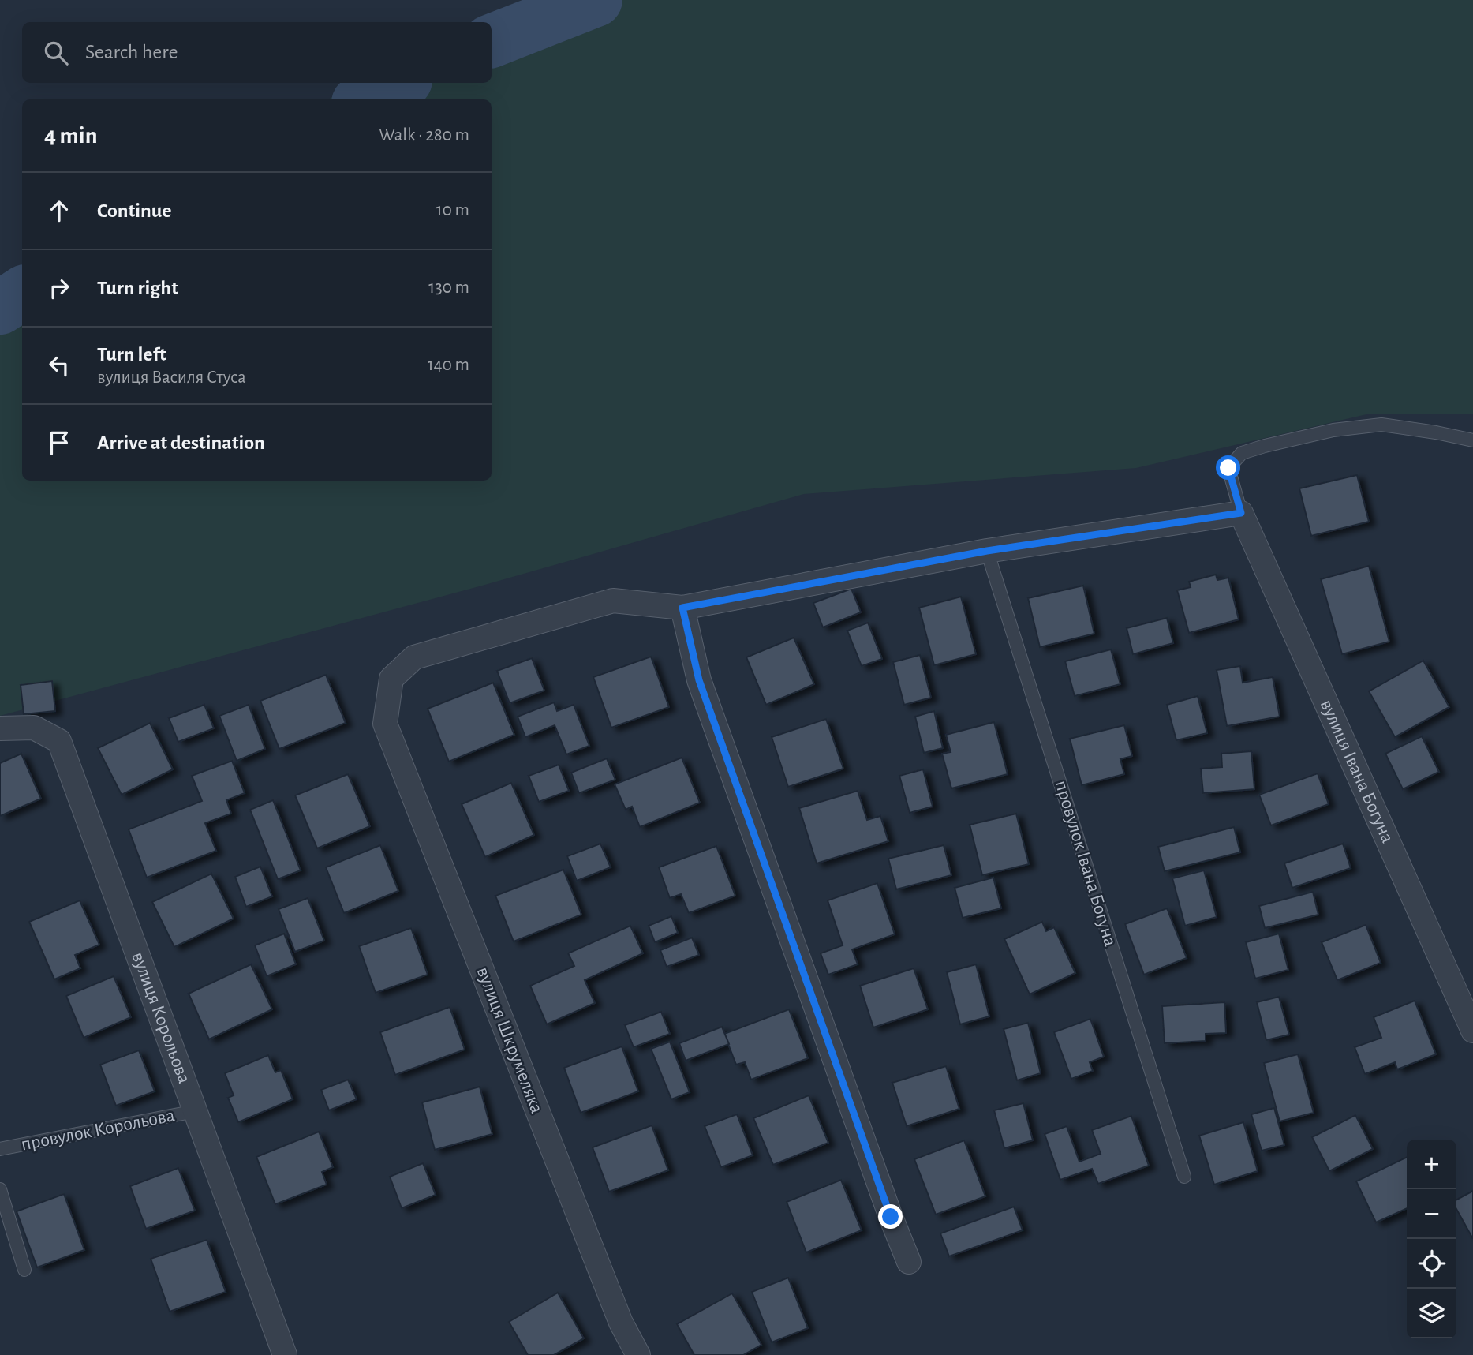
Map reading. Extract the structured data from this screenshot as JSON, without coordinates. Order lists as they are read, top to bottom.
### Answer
{
  "streets": {
    "street": ["вулиця Івана Богуна", "вулиця Корольова", "вулиця Шкрумеляка"],
    "lane": ["провулок Івана Богуна", "провулок Корольова"]
  },
  "crossings": [
    ["вулиця Корольова", "провулок Корольова"]
  ],
  "page": {
    "search": "Search here",
    "heading": ["4 min", "Walk · 280 m"],
    "list": [
      ["Continue", "10 m"],
      ["Turn right", "130 m"],
      ["Turn left", "вулиця Василя Стуса", "140 m"],
      "Arrive at destination"
    ],
    "map_buttons": ["+", "−"]
  }
}
